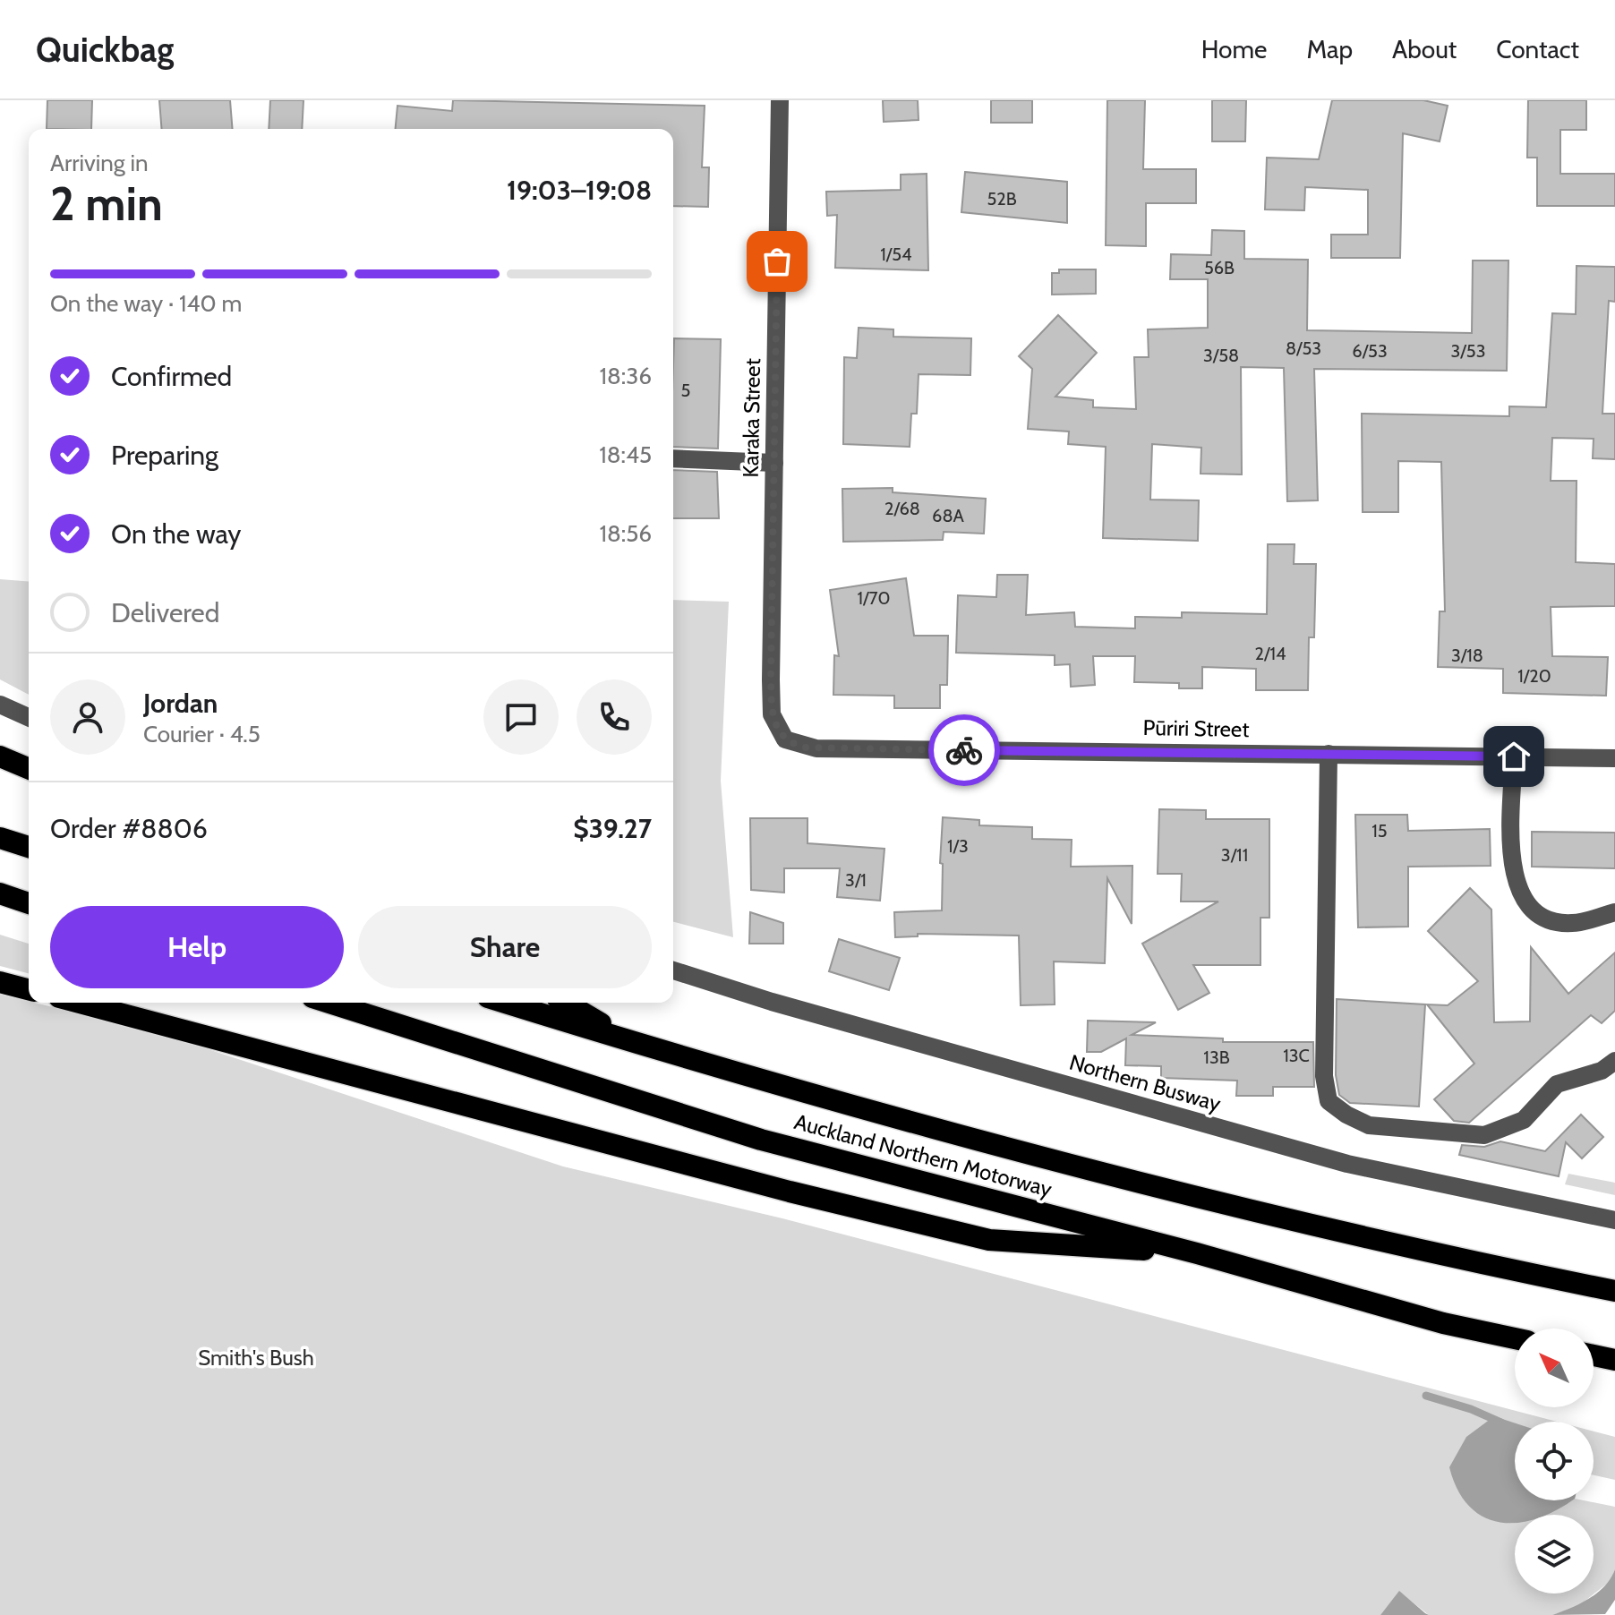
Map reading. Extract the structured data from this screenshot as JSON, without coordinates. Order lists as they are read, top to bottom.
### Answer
{
  "streets": {
    "highway": ["Auckland Northern Motorway"],
    "street": ["Karaka Street", "Pūriri Street", "Northern Busway"]
  },
  "crossings": [
    ["Karaka Street", "Pūriri Street"]
  ],
  "parks": ["Smith's Bush"],
  "house_numbers": [
    "52B",
    "1/54",
    "56B",
    "8/53",
    "6/53",
    "3/53",
    "3/58",
    "5",
    "2/68",
    "68A",
    "1/70",
    "2/14",
    "3/18",
    "1/20",
    "15",
    "1/3",
    "3/11",
    "3/1",
    "13C",
    "13B"
  ],
  "north": "top left",
  "page": {
    "header": "Quickbag",
    "nav": [
      "Home",
      "Map",
      "About",
      "Contact"
    ],
    "heading": ["2 min", "Arriving in", "19:03–19:08"],
    "panel": [
      "Jordan",
      "Courier · 4.5",
      "Order #8806",
      "$39.27"
    ],
    "bar": "On the way · 140 m",
    "list": [
      ["Confirmed", "18:36"],
      ["Preparing", "18:45"],
      ["On the way", "18:56"],
      "Delivered"
    ],
    "buttons": ["Help", "Share"]
  }
}
